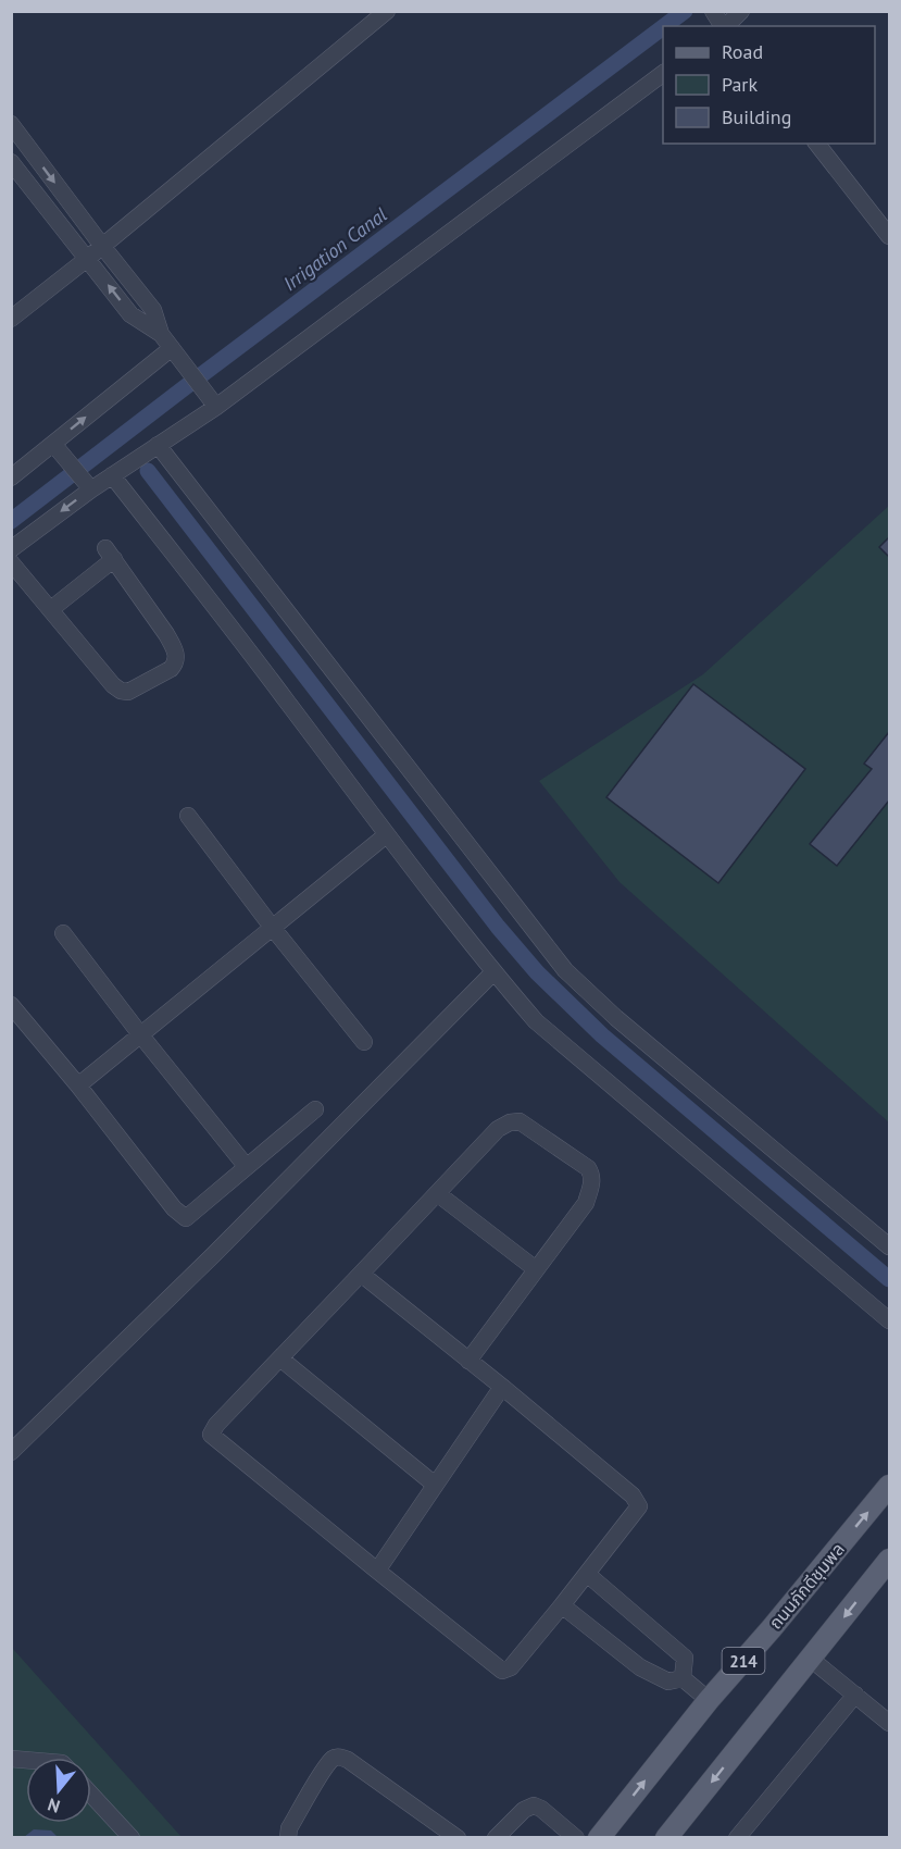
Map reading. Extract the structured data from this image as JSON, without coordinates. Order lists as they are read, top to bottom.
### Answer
{
  "streets": {
    "main road": ["ถนนภักดีชุมพล", "214"]
  },
  "water": ["Irrigation Canal"],
  "legend": ["Road", "Park", "Building"],
  "north": "bottom"
}
